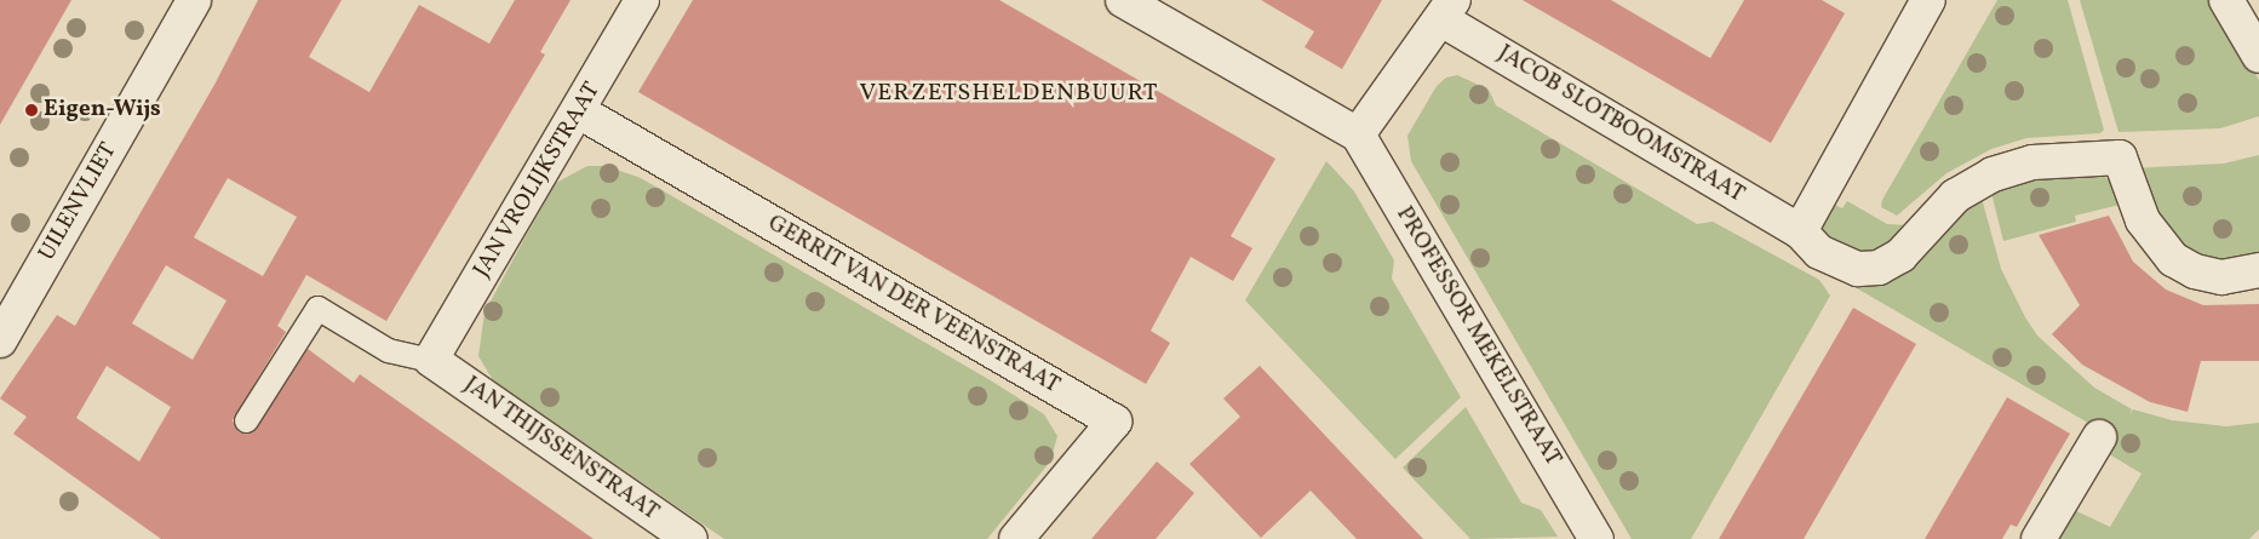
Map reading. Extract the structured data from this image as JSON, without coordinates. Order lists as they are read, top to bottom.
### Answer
{
  "streets": {
    "street": [
      "JACOB SLOTBOOMSTRAAT",
      "JAN VROLIJKSTRAAT",
      "UILENVLIET",
      "GERRIT VAN DER VEENSTRAAT",
      "PROFESSOR MEKELSTRAAT",
      "JAN THIJSSENSTRAAT"
    ]
  },
  "crossings": [
    ["JAN VROLIJKSTRAAT", "GERRIT VAN DER VEENSTRAAT"],
    ["JAN VROLIJKSTRAAT", "JAN THIJSSENSTRAAT"]
  ],
  "districts": ["VERZETSHELDENBUURT"],
  "places": ["Eigen-Wijs"]
}
